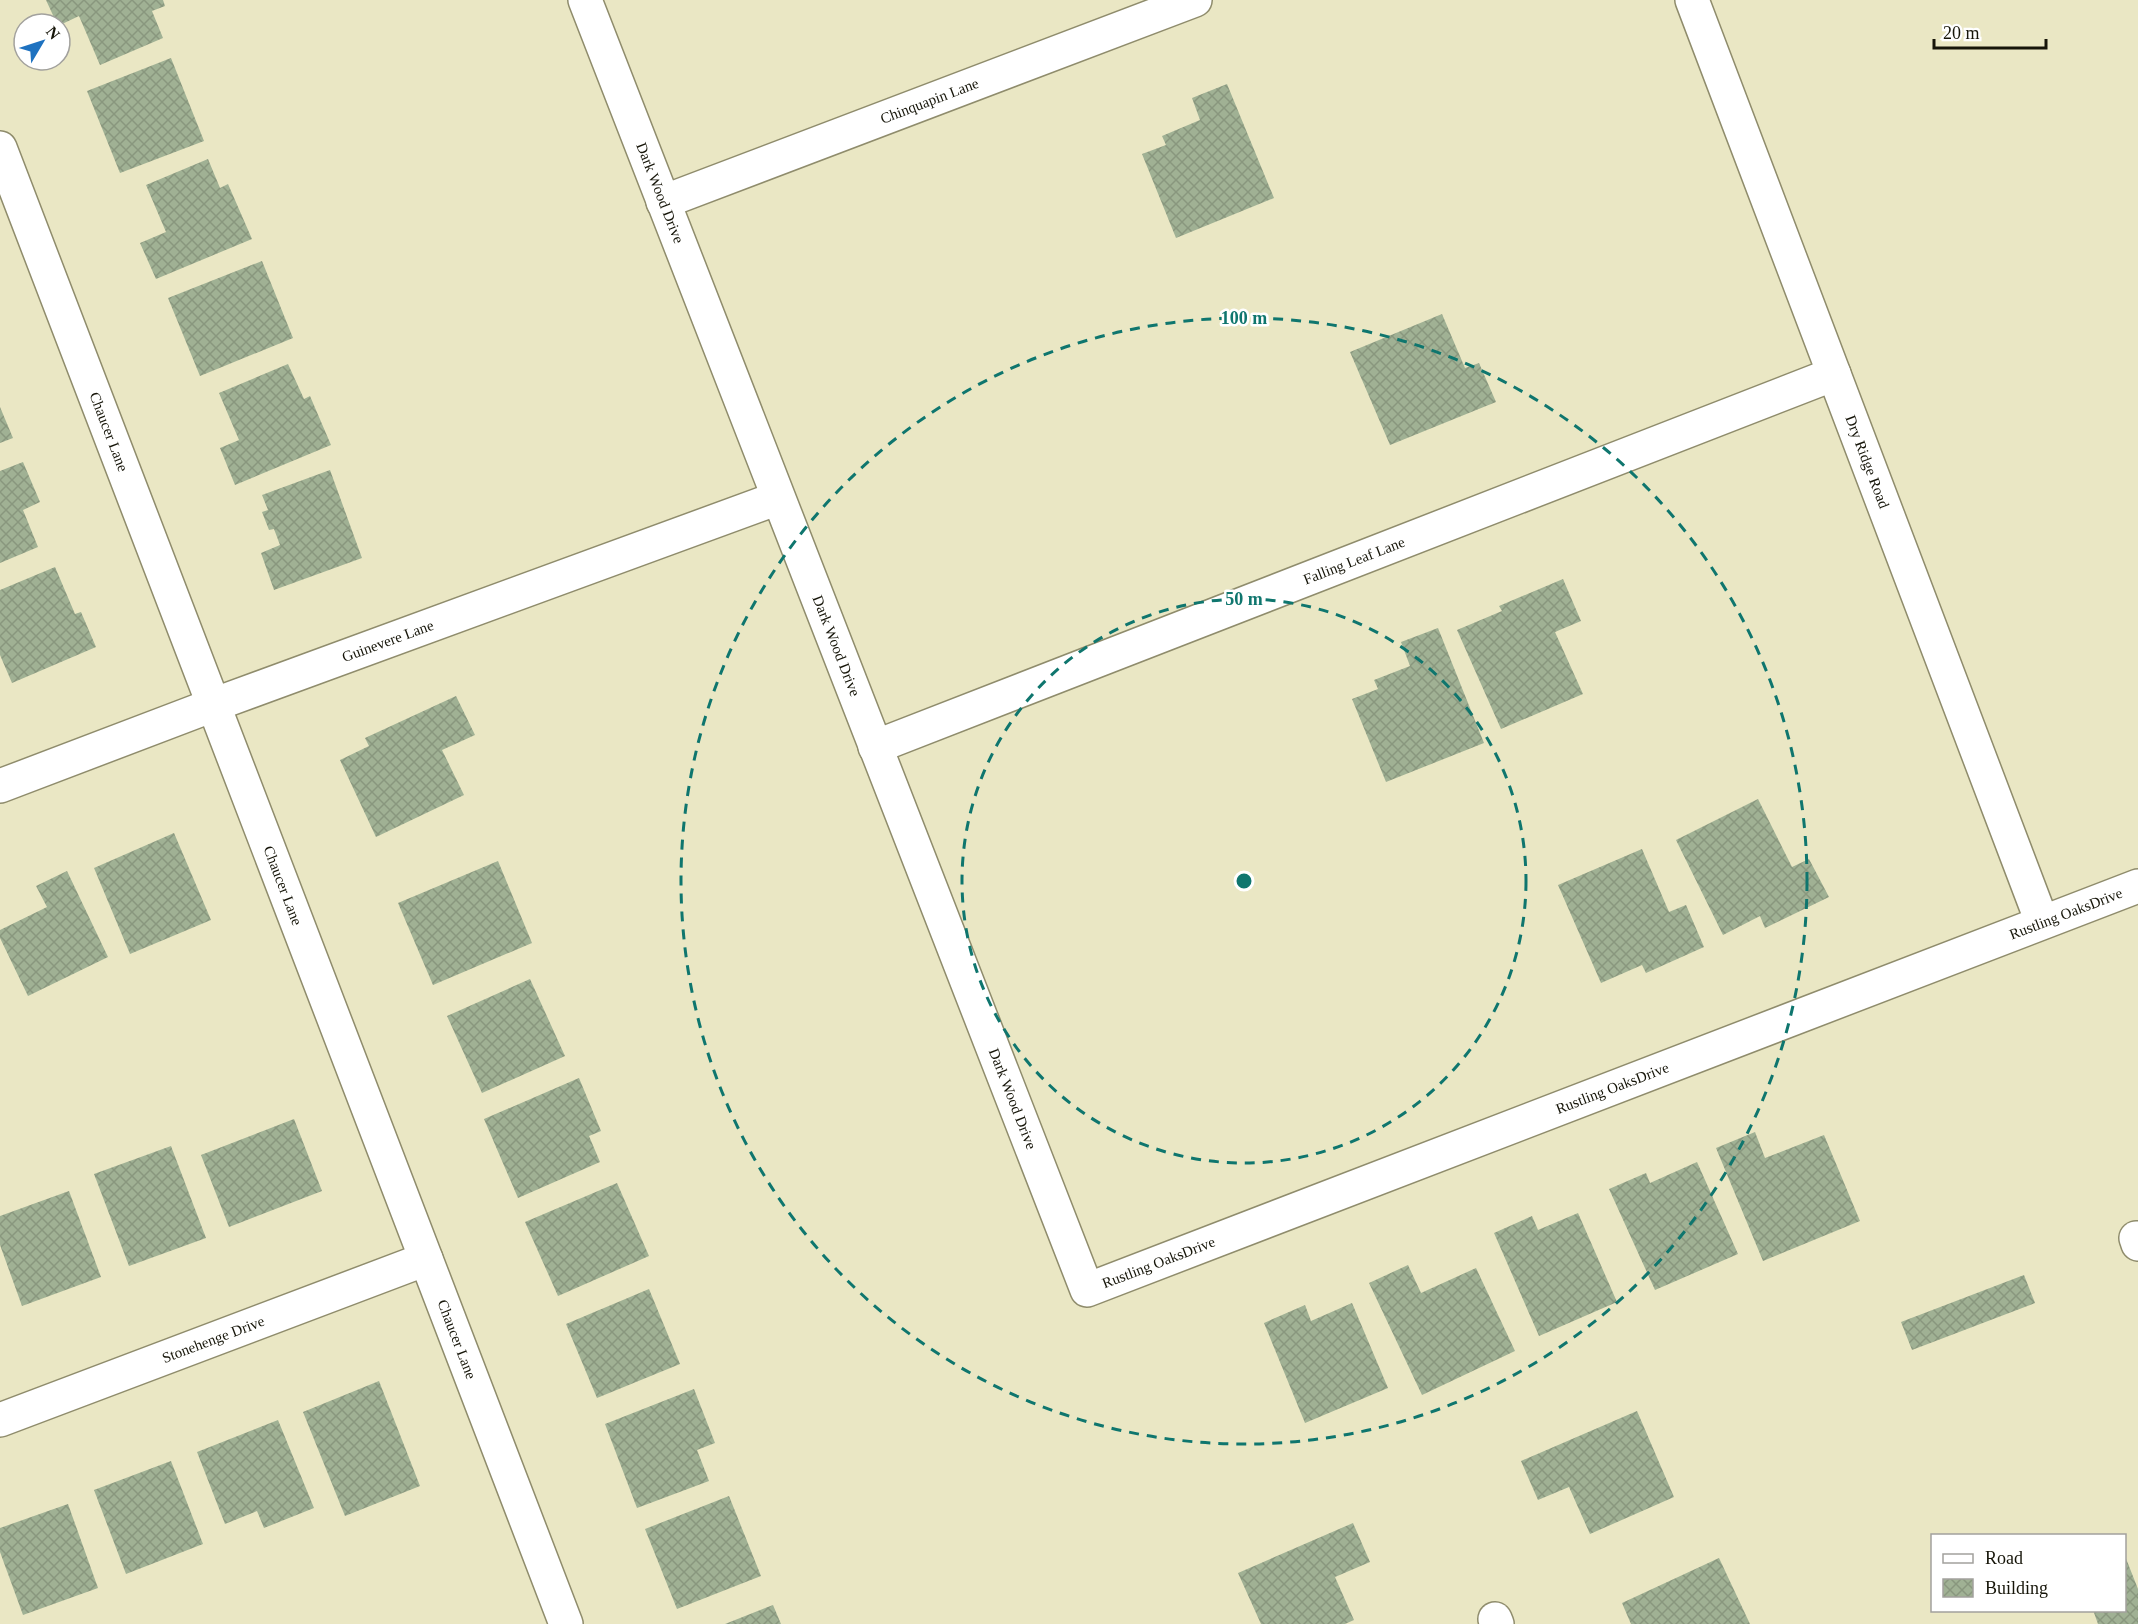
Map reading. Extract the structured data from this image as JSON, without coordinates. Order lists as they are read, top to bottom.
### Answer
{
  "streets": {
    "street": [
      "Chinquapin Lane",
      "Dark Wood Drive",
      "Chaucer Lane",
      "Dry Ridge Road",
      "Falling Leaf Lane",
      "Guinevere Lane",
      "Rustling OaksDrive",
      "Stonehenge Drive"
    ]
  },
  "crossings": [
    ["Chinquapin Lane", "Dark Wood Drive"],
    ["Dark Wood Drive", "Falling Leaf Lane"],
    ["Dark Wood Drive", "Guinevere Lane"],
    ["Dark Wood Drive", "Rustling OaksDrive"],
    ["Chaucer Lane", "Guinevere Lane"],
    ["Chaucer Lane", "Stonehenge Drive"],
    ["Dry Ridge Road", "Falling Leaf Lane"],
    ["Dry Ridge Road", "Rustling OaksDrive"]
  ],
  "legend": ["Road", "Building"],
  "scale_bar": "20 m",
  "north": "top right",
  "rings": ["100 m", "50 m"]
}
